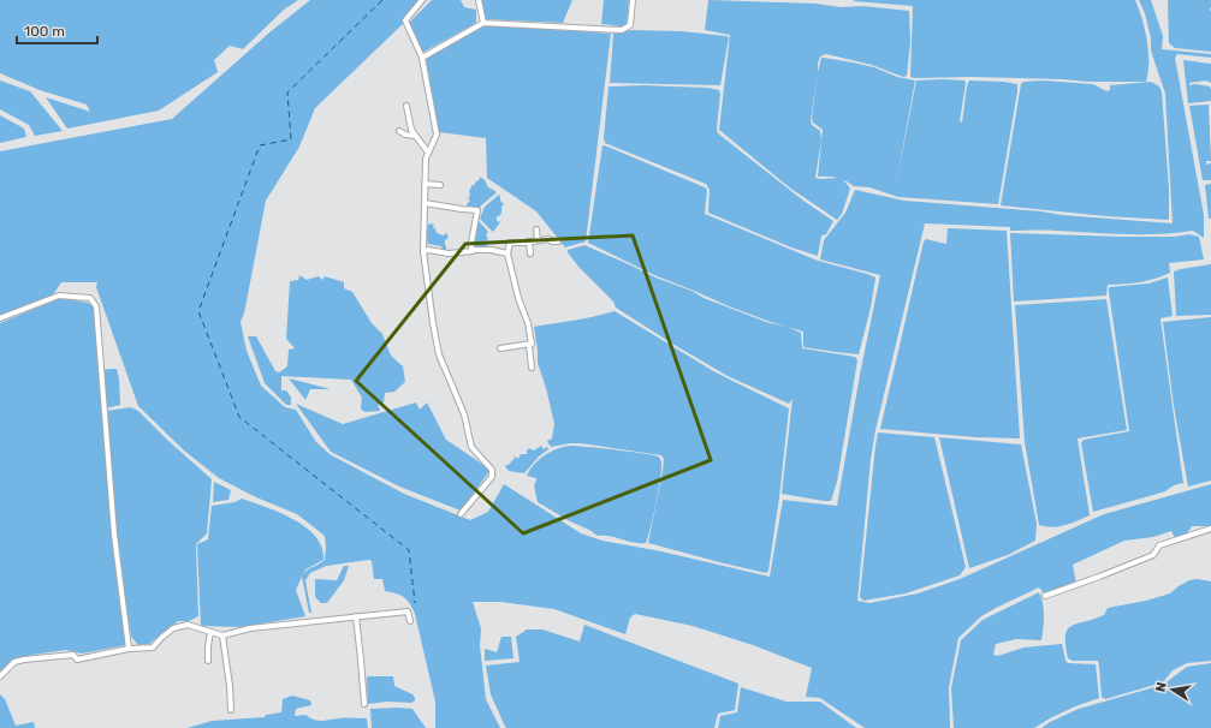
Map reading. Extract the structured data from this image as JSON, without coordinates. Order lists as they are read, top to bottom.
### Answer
{
  "scale_bar": "100 m",
  "north": "left"
}
